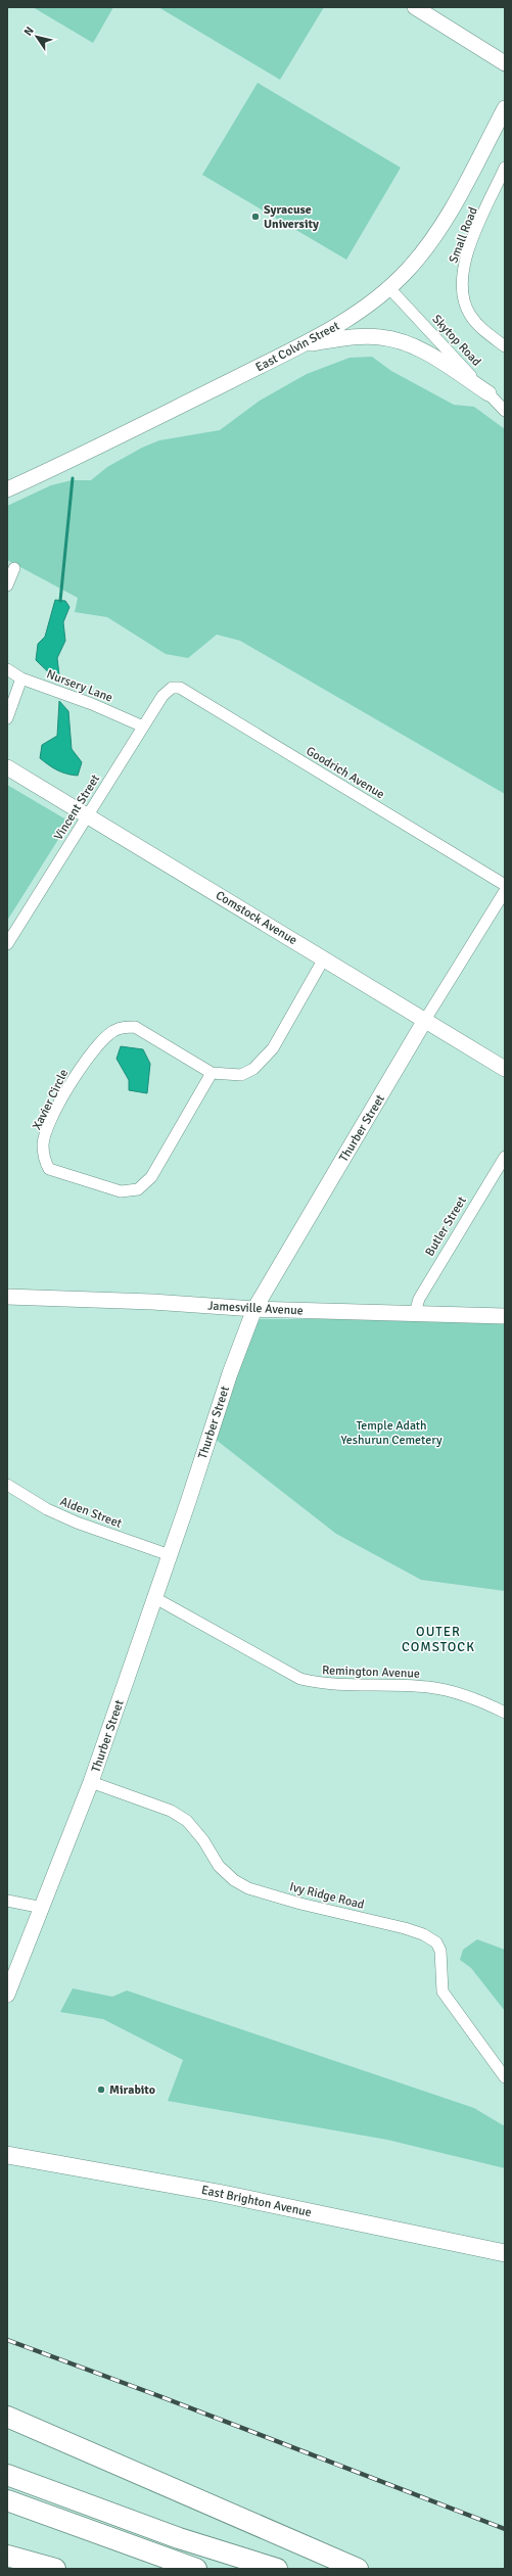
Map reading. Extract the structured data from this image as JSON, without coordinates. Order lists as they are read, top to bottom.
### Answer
{
  "streets": {
    "main road": ["East Brighton Avenue"],
    "street": [
      "Small Road",
      "Skytop Road",
      "East Colvin Street",
      "Nursery Lane",
      "Goodrich Avenue",
      "Vincent Street",
      "Comstock Avenue",
      "Xavier Circle",
      "Thurber Street",
      "Butler Street",
      "Jamesville Avenue",
      "Alden Street",
      "Remington Avenue",
      "Ivy Ridge Road"
    ]
  },
  "crossings": [
    ["Skytop Road", "East Colvin Street"],
    ["Nursery Lane", "Vincent Street"],
    ["Goodrich Avenue", "Vincent Street"],
    ["Vincent Street", "Comstock Avenue"],
    ["Comstock Avenue", "Xavier Circle"],
    ["Comstock Avenue", "Thurber Street"],
    ["Thurber Street", "Jamesville Avenue"],
    ["Thurber Street", "Alden Street"],
    ["Thurber Street", "Remington Avenue"],
    ["Thurber Street", "Ivy Ridge Road"],
    ["Butler Street", "Jamesville Avenue"]
  ],
  "districts": ["OUTER COMSTOCK"],
  "parks": ["Temple Adath Yeshurun Cemetery"],
  "places": ["Syracuse University", "Mirabito"],
  "north": "top left"
}
